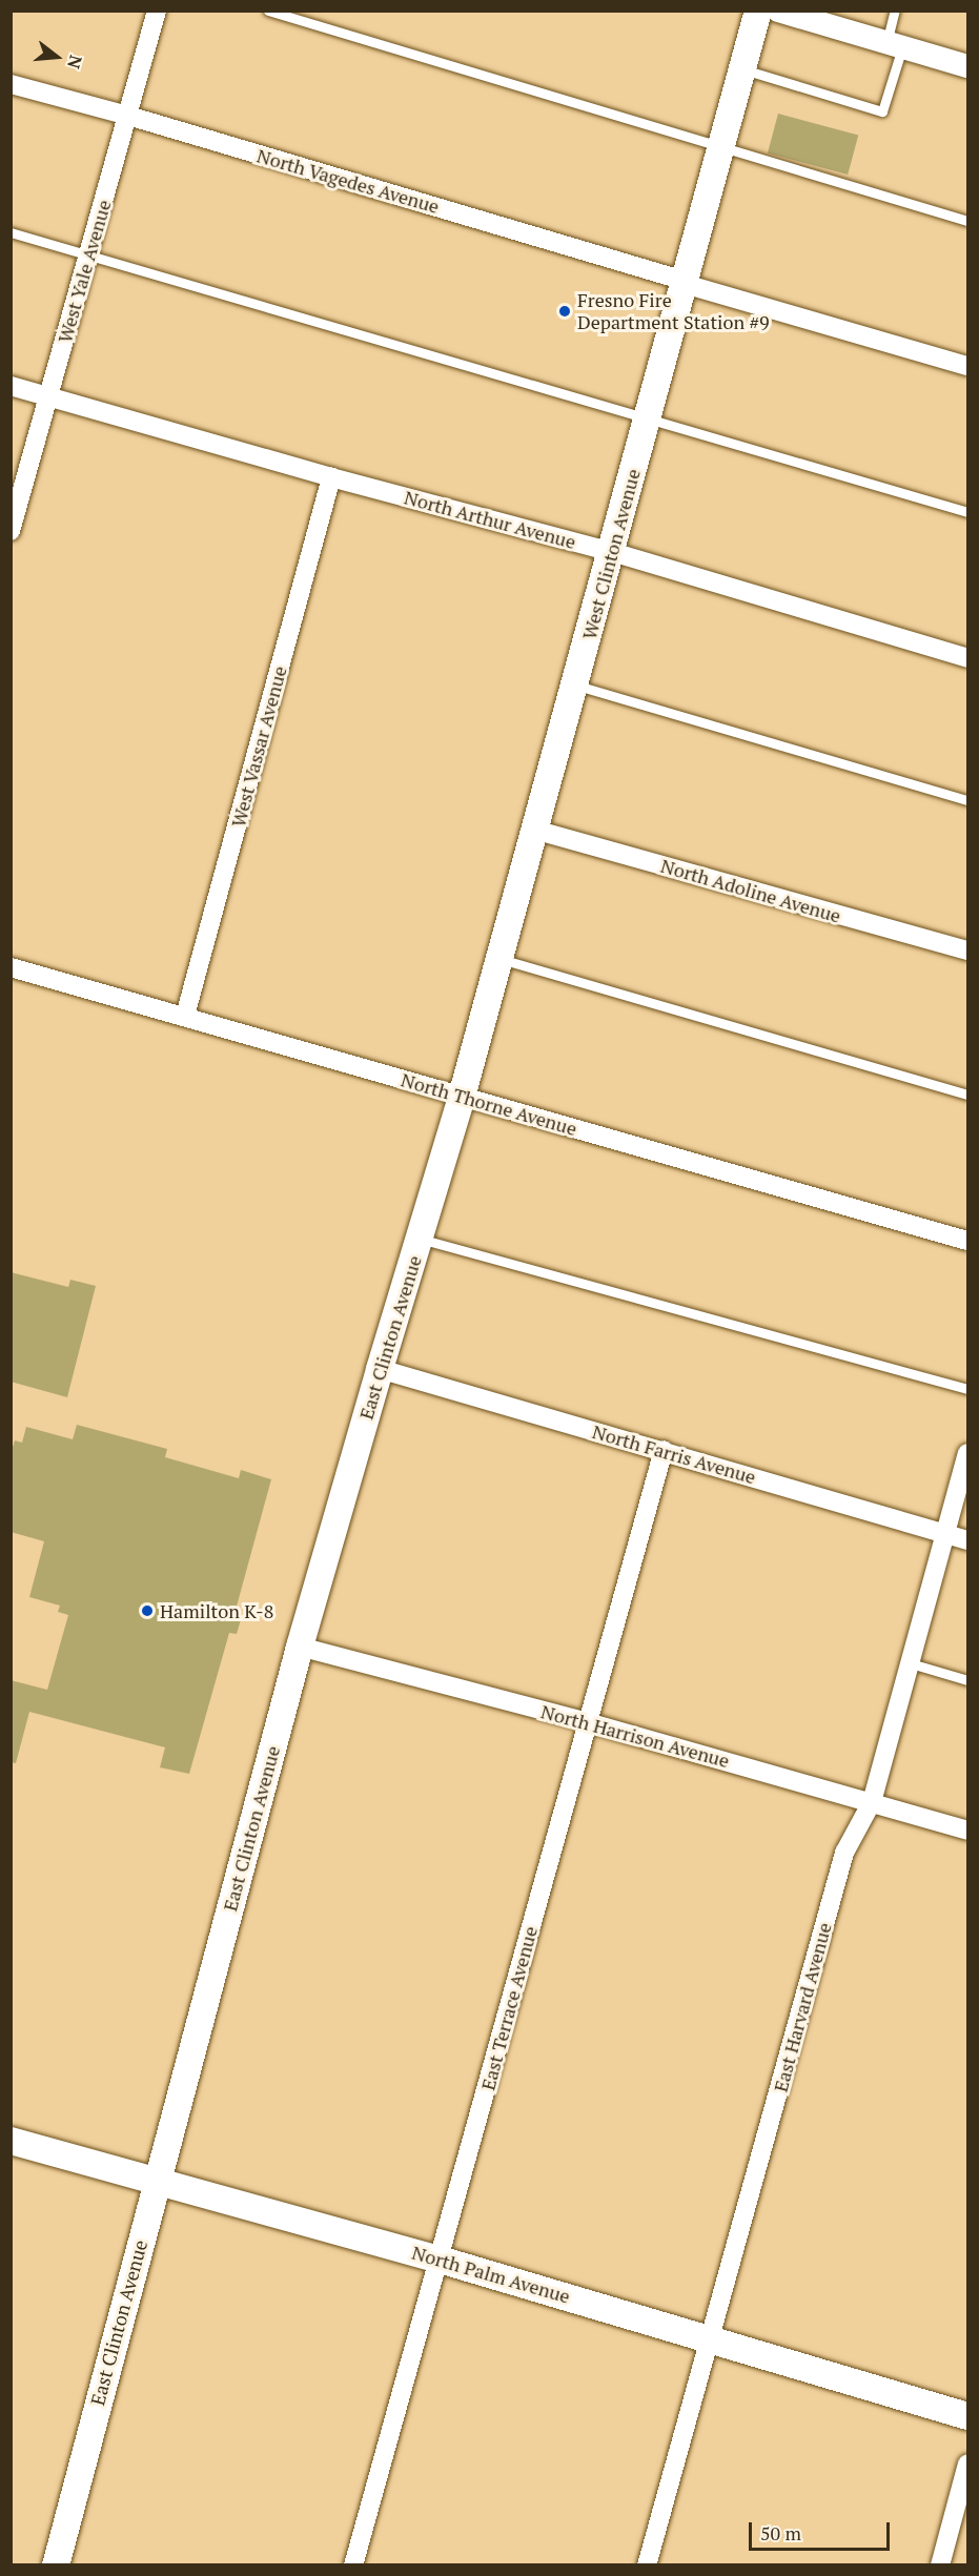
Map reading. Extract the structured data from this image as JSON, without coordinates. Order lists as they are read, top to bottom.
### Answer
{
  "streets": {
    "main road": ["West Clinton Avenue", "East Clinton Avenue", "North Palm Avenue"],
    "street": [
      "North Vagedes Avenue",
      "West Yale Avenue",
      "North Arthur Avenue",
      "West Vassar Avenue",
      "North Adoline Avenue",
      "North Thorne Avenue",
      "North Farris Avenue",
      "North Harrison Avenue",
      "East Harvard Avenue",
      "East Terrace Avenue"
    ]
  },
  "crossings": [
    ["North Vagedes Avenue", "West Yale Avenue"],
    ["North Vagedes Avenue", "West Clinton Avenue"],
    ["West Yale Avenue", "North Arthur Avenue"],
    ["North Arthur Avenue", "West Clinton Avenue"],
    ["North Arthur Avenue", "West Vassar Avenue"],
    ["West Clinton Avenue", "North Adoline Avenue"],
    ["West Clinton Avenue", "North Thorne Avenue"],
    ["West Clinton Avenue", "East Clinton Avenue"],
    ["West Vassar Avenue", "North Thorne Avenue"],
    ["North Thorne Avenue", "East Clinton Avenue"],
    ["East Clinton Avenue", "North Farris Avenue"],
    ["East Clinton Avenue", "North Harrison Avenue"],
    ["East Clinton Avenue", "North Palm Avenue"],
    ["North Farris Avenue", "East Harvard Avenue"],
    ["North Farris Avenue", "East Terrace Avenue"],
    ["North Harrison Avenue", "East Harvard Avenue"],
    ["North Harrison Avenue", "East Terrace Avenue"],
    ["East Harvard Avenue", "North Palm Avenue"],
    ["East Terrace Avenue", "North Palm Avenue"]
  ],
  "places": ["Fresno Fire Department Station #9", "Hamilton K-8"],
  "scale_bar": "50 m",
  "north": "right"
}
